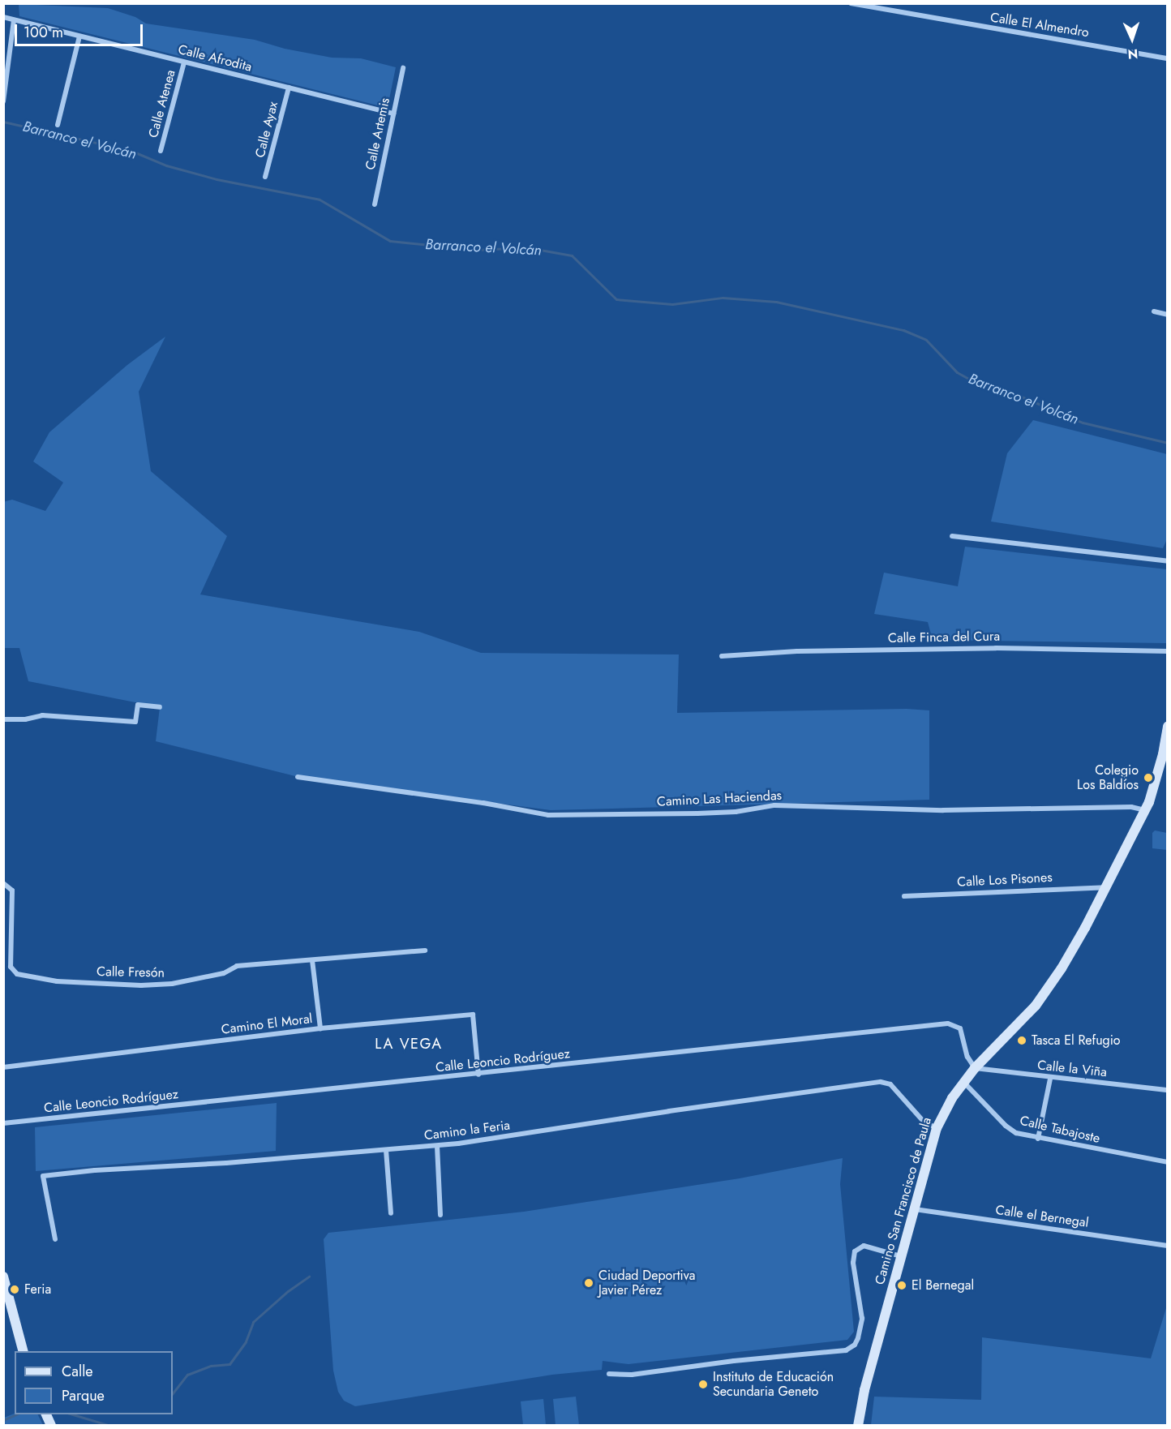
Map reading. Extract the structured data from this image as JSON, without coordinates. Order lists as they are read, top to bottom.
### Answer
{
  "streets": {
    "main road": ["Camino San Francisco de Paula"],
    "street": [
      "Calle El Almendro",
      "Calle Afrodita",
      "Calle Atenea",
      "Calle Ayax",
      "Calle Artemis",
      "Calle Finca del Cura",
      "Camino Las Haciendas",
      "Calle Los Pisones",
      "Calle Fresón",
      "Camino El Moral",
      "Calle Leoncio Rodríguez",
      "Calle la Viña",
      "Calle Tabajoste",
      "Camino la Feria",
      "Calle el Bernegal"
    ]
  },
  "crossings": [
    ["Calle Afrodita", "Calle Atenea"],
    ["Calle Afrodita", "Calle Ayax"],
    ["Calle Afrodita", "Calle Artemis"],
    ["Camino Las Haciendas", "Camino San Francisco de Paula"],
    ["Calle Los Pisones", "Camino San Francisco de Paula"],
    ["Camino El Moral", "Calle Leoncio Rodríguez"],
    ["Calle Leoncio Rodríguez", "Calle la Viña"],
    ["Calle Leoncio Rodríguez", "Camino San Francisco de Paula"],
    ["Calle la Viña", "Camino San Francisco de Paula"],
    ["Calle Tabajoste", "Camino San Francisco de Paula"],
    ["Camino la Feria", "Camino San Francisco de Paula"],
    ["Camino San Francisco de Paula", "Calle el Bernegal"]
  ],
  "districts": ["LA VEGA"],
  "water": ["Barranco el Volcán"],
  "places": [
    "Colegio Los Baldíos",
    "Tasca El Refugio",
    "Ciudad Deportiva Javier Pérez",
    "El Bernegal",
    "Feria",
    "Instituto de Educación Secundaria Geneto"
  ],
  "legend": ["Calle", "Parque"],
  "scale_bar": "100 m",
  "north": "bottom"
}
